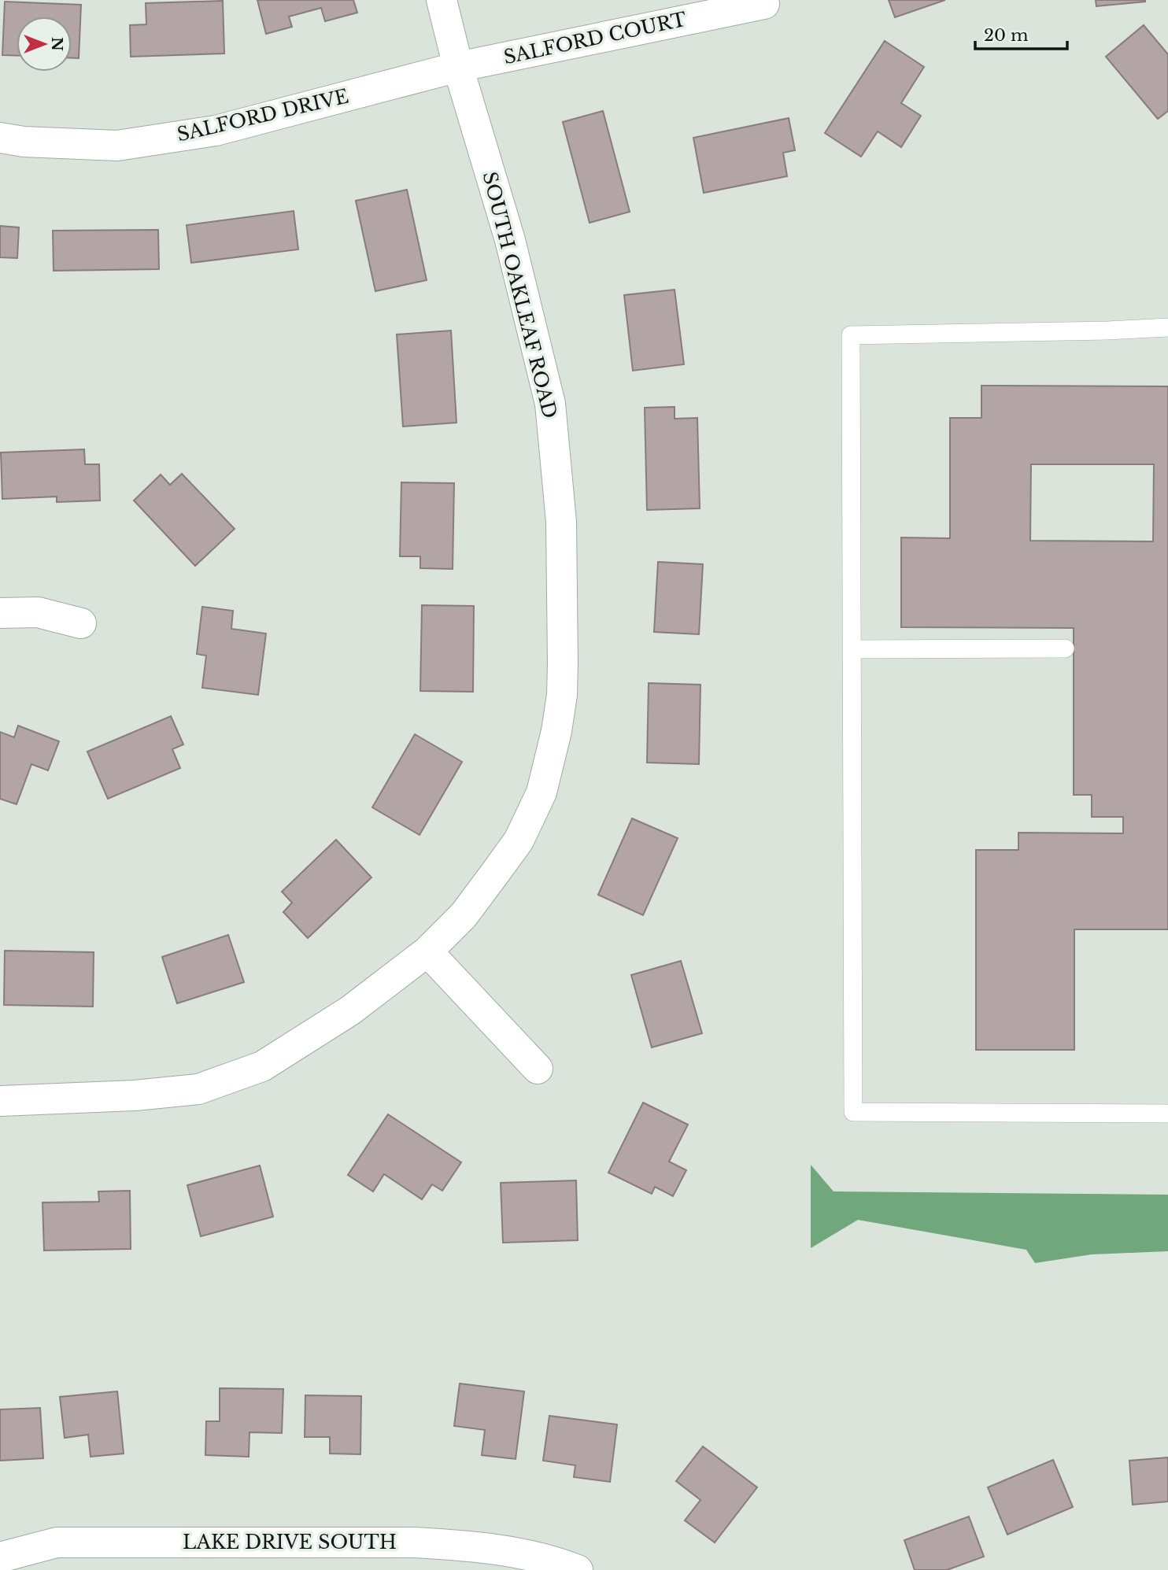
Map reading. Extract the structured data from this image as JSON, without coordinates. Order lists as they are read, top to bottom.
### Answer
{
  "streets": {
    "street": [
      "SALFORD COURT",
      "SALFORD DRIVE",
      "SOUTH OAKLEAF ROAD",
      "LAKE DRIVE SOUTH"
    ]
  },
  "crossings": [
    ["SALFORD COURT", "SALFORD DRIVE"],
    ["SALFORD COURT", "SOUTH OAKLEAF ROAD"],
    ["SALFORD DRIVE", "SOUTH OAKLEAF ROAD"]
  ],
  "scale_bar": "20 m",
  "north": "right"
}
